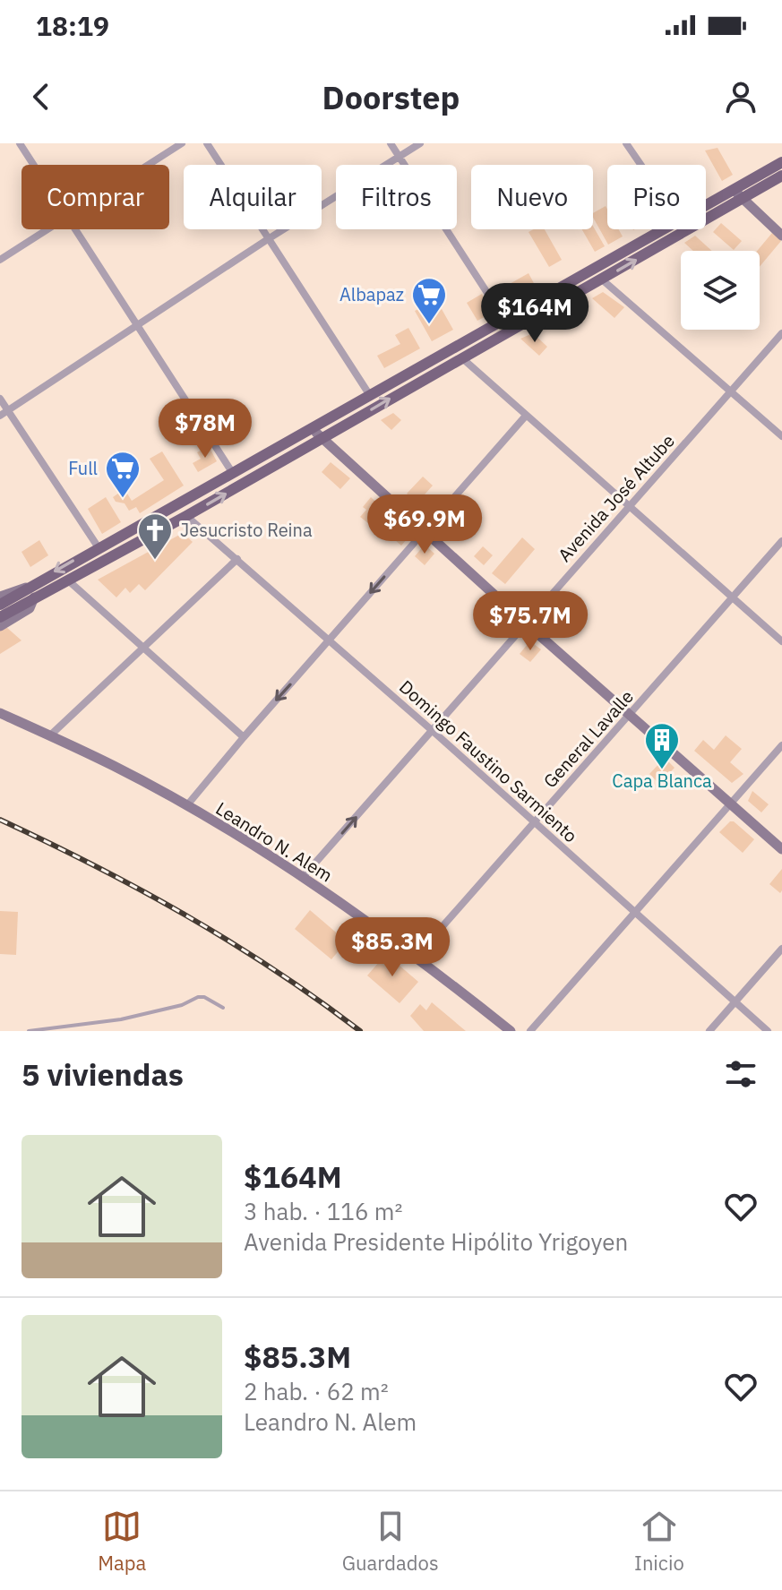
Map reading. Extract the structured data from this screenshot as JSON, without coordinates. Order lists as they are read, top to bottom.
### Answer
{
  "streets": {
    "street": [
      "Avenida José Altube",
      "General Lavalle",
      "Domingo Faustino Sarmiento",
      "Leandro N. Alem"
    ]
  },
  "crossings": [
    ["Avenida José Altube", "Domingo Faustino Sarmiento"],
    ["Avenida José Altube", "Leandro N. Alem"],
    ["General Lavalle", "Domingo Faustino Sarmiento"],
    ["General Lavalle", "Leandro N. Alem"]
  ],
  "places": {
    "supermarket": ["Albapaz", "Full"],
    "church": ["Jesucristo Reina"],
    "building": ["Capa Blanca"]
  },
  "page": {
    "status": "18:19",
    "header": "Doorstep",
    "chip": [
      "Comprar",
      "Alquilar",
      "Filtros",
      "Nuevo",
      "Piso"
    ],
    "price": [
      "$164M",
      "$78M",
      "$69.9M",
      "$75.7M",
      "$85.3M"
    ],
    "heading": "5 viviendas",
    "list": [
      {
        "name": "$164M",
        "note": "3 hab. · 116 m² · Avenida Presidente Hipólito Yrigoyen"
      },
      {
        "name": "$85.3M",
        "note": "2 hab. · 62 m² · Leandro N. Alem"
      }
    ],
    "tabs": ["Mapa", "Guardados", "Inicio"]
  }
}
